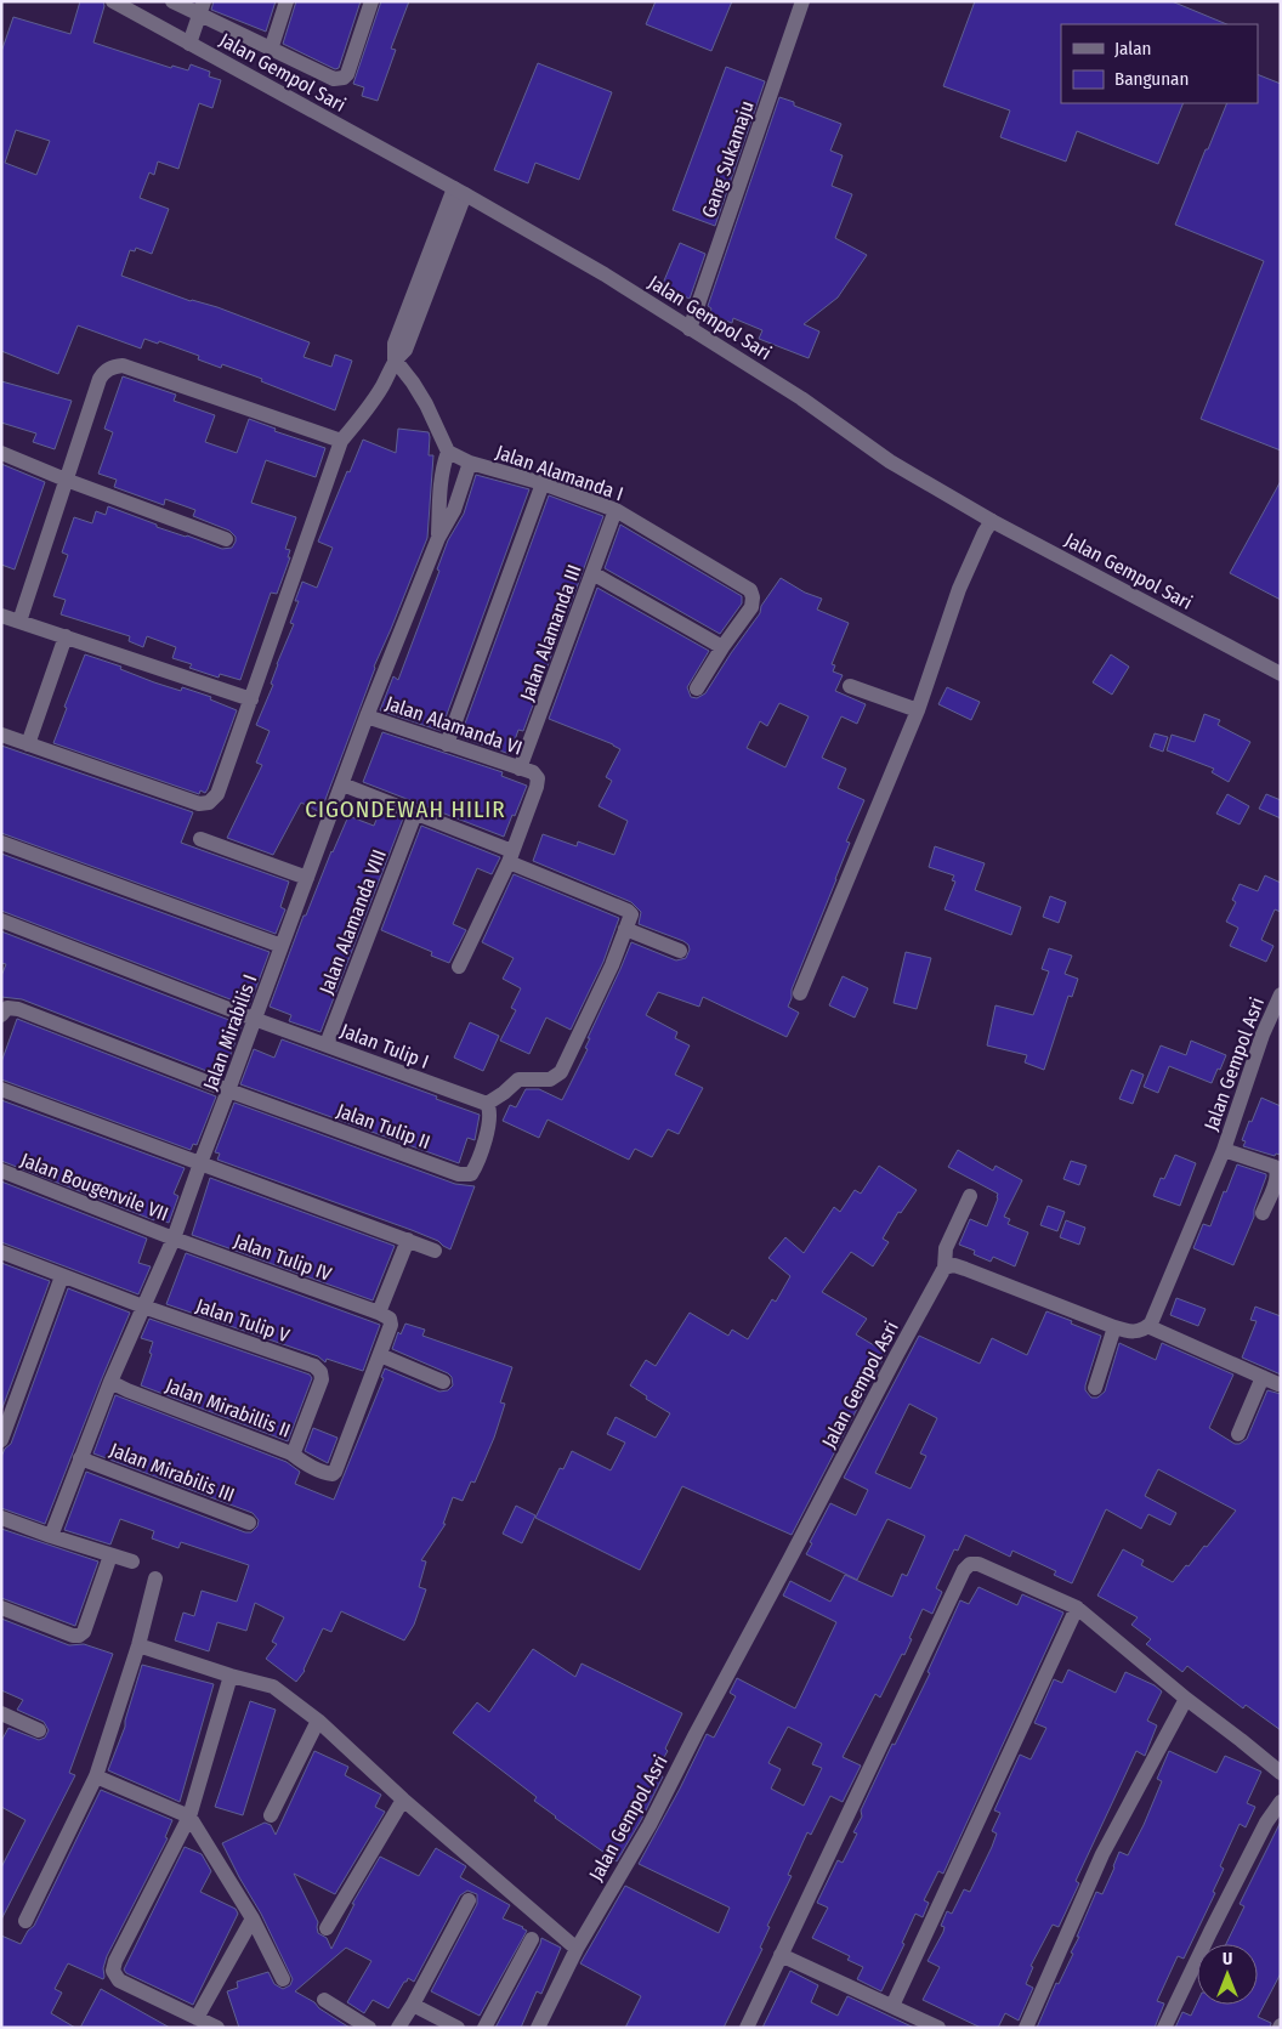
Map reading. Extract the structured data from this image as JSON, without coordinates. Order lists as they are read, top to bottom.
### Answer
{
  "streets": {
    "street": [
      "Jalan Gempol Sari",
      "Gang Sukamaju",
      "Jalan Alamanda I",
      "Jalan Alamanda III",
      "Jalan Alamanda VI",
      "Jalan Alamanda VIII",
      "Jalan Mirabilis I",
      "Jalan Tulip I",
      "Jalan Gempol Asri",
      "Jalan Tulip II",
      "Jalan Bougenvile VII",
      "Jalan Tulip IV",
      "Jalan Tulip V",
      "Jalan Mirabillis II",
      "Jalan Mirabilis III"
    ]
  },
  "crossings": [
    ["Jalan Gempol Sari", "Gang Sukamaju"],
    ["Jalan Alamanda I", "Jalan Alamanda III"],
    ["Jalan Alamanda I", "Jalan Mirabilis I"],
    ["Jalan Alamanda III", "Jalan Alamanda VI"],
    ["Jalan Alamanda VI", "Jalan Mirabilis I"],
    ["Jalan Alamanda VIII", "Jalan Tulip I"],
    ["Jalan Mirabilis I", "Jalan Tulip I"],
    ["Jalan Mirabilis I", "Jalan Tulip II"],
    ["Jalan Mirabilis I", "Jalan Bougenvile VII"],
    ["Jalan Mirabilis I", "Jalan Tulip IV"],
    ["Jalan Mirabilis I", "Jalan Tulip V"],
    ["Jalan Mirabilis I", "Jalan Mirabillis II"],
    ["Jalan Mirabilis I", "Jalan Mirabilis III"],
    ["Jalan Tulip I", "Jalan Tulip II"],
    ["Jalan Bougenvile VII", "Jalan Tulip IV"],
    ["Jalan Tulip V", "Jalan Mirabillis II"]
  ],
  "districts": ["CIGONDEWAH HILIR"],
  "legend": ["Jalan", "Bangunan"],
  "north": "top"
}
